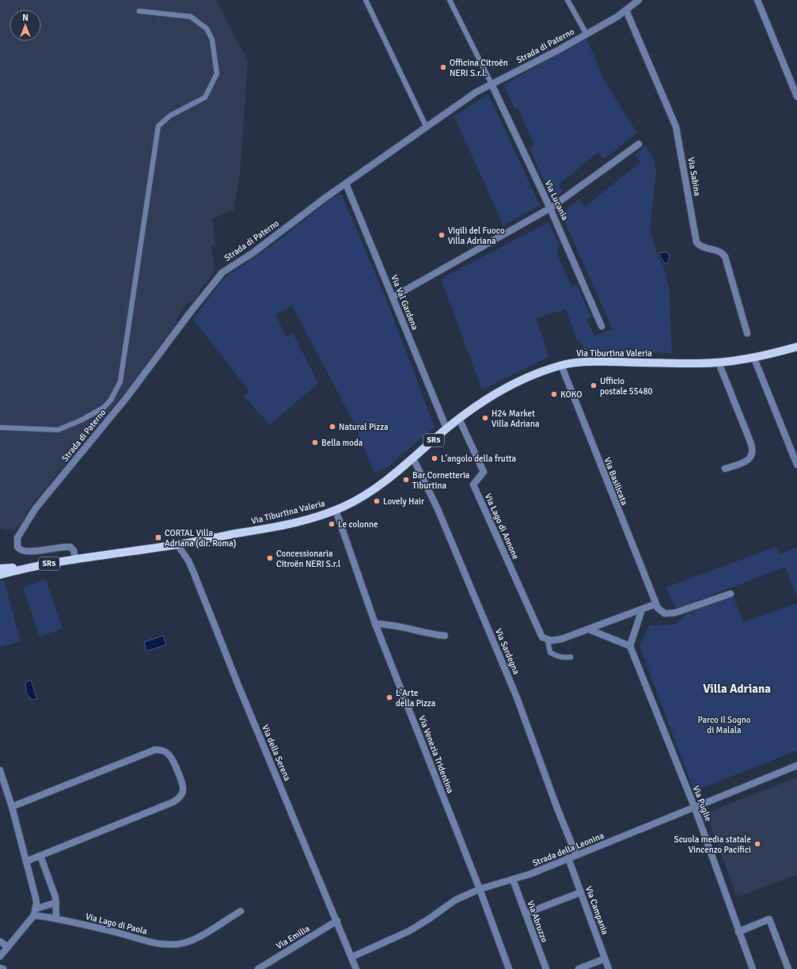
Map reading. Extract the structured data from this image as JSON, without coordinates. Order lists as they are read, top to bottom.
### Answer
{
  "streets": {
    "main road": ["Via Tiburtina Valeria", "SR5"],
    "street": [
      "Strada di Paterno",
      "Via Sabina",
      "Via Lucania",
      "Via Val Gardena",
      "Via Basilicata",
      "Via Lago di Annone",
      "Via Sardegna",
      "Via della Serena",
      "Via Venezia Tridentina",
      "Via Puglie",
      "Strada della Leonina",
      "Via Campania",
      "Via Abruzzo",
      "Via Lago di Paola",
      "Via Emilia"
    ]
  },
  "crossings": [
    ["Strada di Paterno", "Via Sabina"],
    ["Strada di Paterno", "Via Lucania"],
    ["Strada di Paterno", "Via Val Gardena"],
    ["Strada di Paterno", "Via Tiburtina Valeria"],
    ["Via Val Gardena", "Via Tiburtina Valeria"],
    ["Via Tiburtina Valeria", "Via Basilicata"],
    ["Via Tiburtina Valeria", "Via Lago di Annone"],
    ["Via Tiburtina Valeria", "Via Sardegna"],
    ["Via Tiburtina Valeria", "Via della Serena"],
    ["Via Tiburtina Valeria", "Via Venezia Tridentina"],
    ["Via Sardegna", "Strada della Leonina"],
    ["Via della Serena", "Strada della Leonina"],
    ["Via della Serena", "Via Emilia"],
    ["Via Venezia Tridentina", "Strada della Leonina"],
    ["Via Puglie", "Strada della Leonina"],
    ["Strada della Leonina", "Via Campania"],
    ["Strada della Leonina", "Via Abruzzo"]
  ],
  "districts": ["Villa Adriana"],
  "parks": ["Parco Il Sogno di Malala"],
  "places": {
    "other": [
      "Officina Citroën NERI S.r.l.",
      "Vigili del Fuoco Villa Adriana",
      "Ufficio postale 55480",
      "KOKO",
      "H24 Market Villa Adriana",
      "Natural Pizza",
      "Bella moda",
      "L'angolo della frutta",
      "Bar Cornetteria Tiburtina",
      "Lovely Hair",
      "Le colonne",
      "Concessionaria Citroën NERI S.r.l",
      "L'Arte della Pizza",
      "Scuola media statale Vincenzo Pacifici"
    ],
    "transit": ["CORTAL Villa Adriana (dir. Roma)"]
  },
  "north": "top"
}
